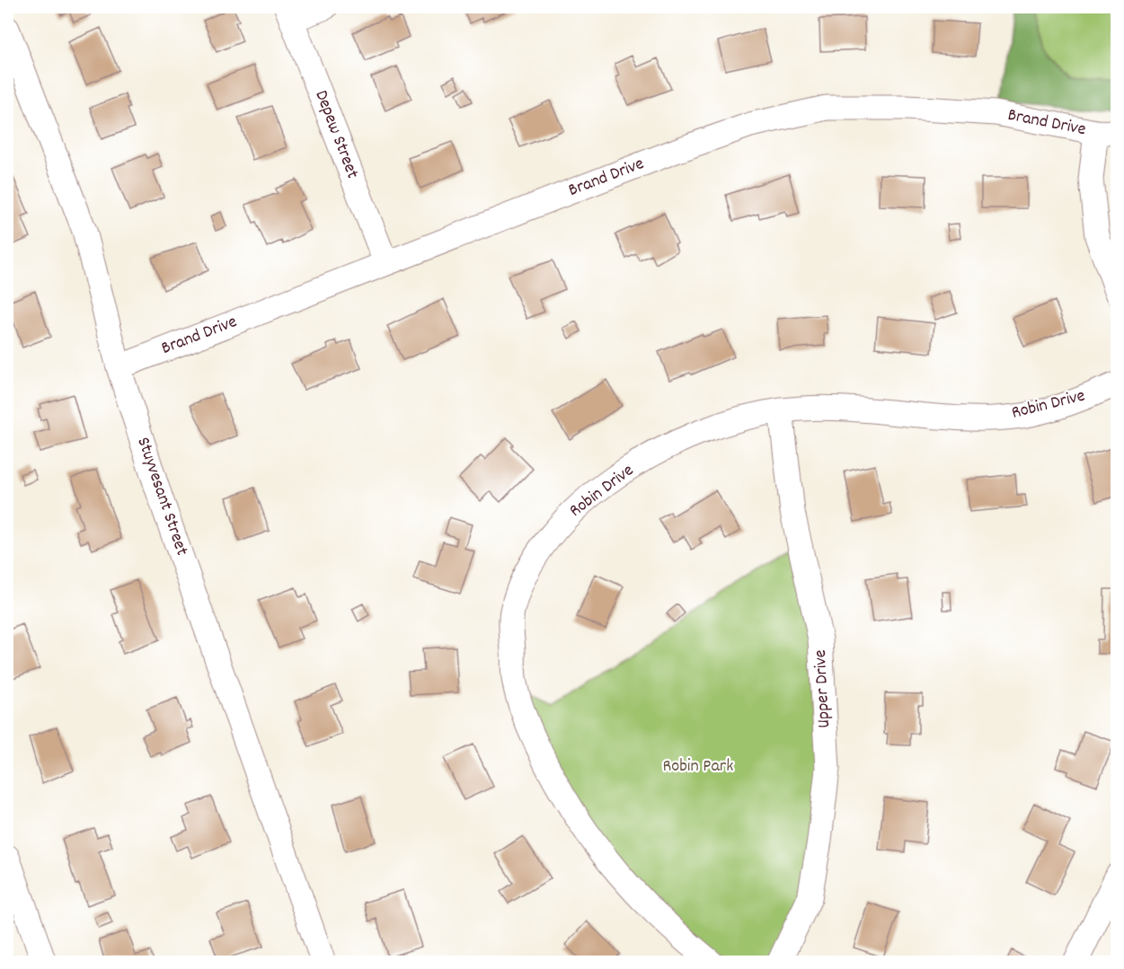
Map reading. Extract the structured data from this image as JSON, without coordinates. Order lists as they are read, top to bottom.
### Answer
{
  "streets": {
    "street": [
      "Brand Drive",
      "Depew Street",
      "Robin Drive",
      "Stuyvesant Street",
      "Upper Drive"
    ]
  },
  "crossings": [
    ["Brand Drive", "Depew Street"],
    ["Brand Drive", "Stuyvesant Street"],
    ["Robin Drive", "Upper Drive"]
  ],
  "parks": ["Robin Park"]
}
